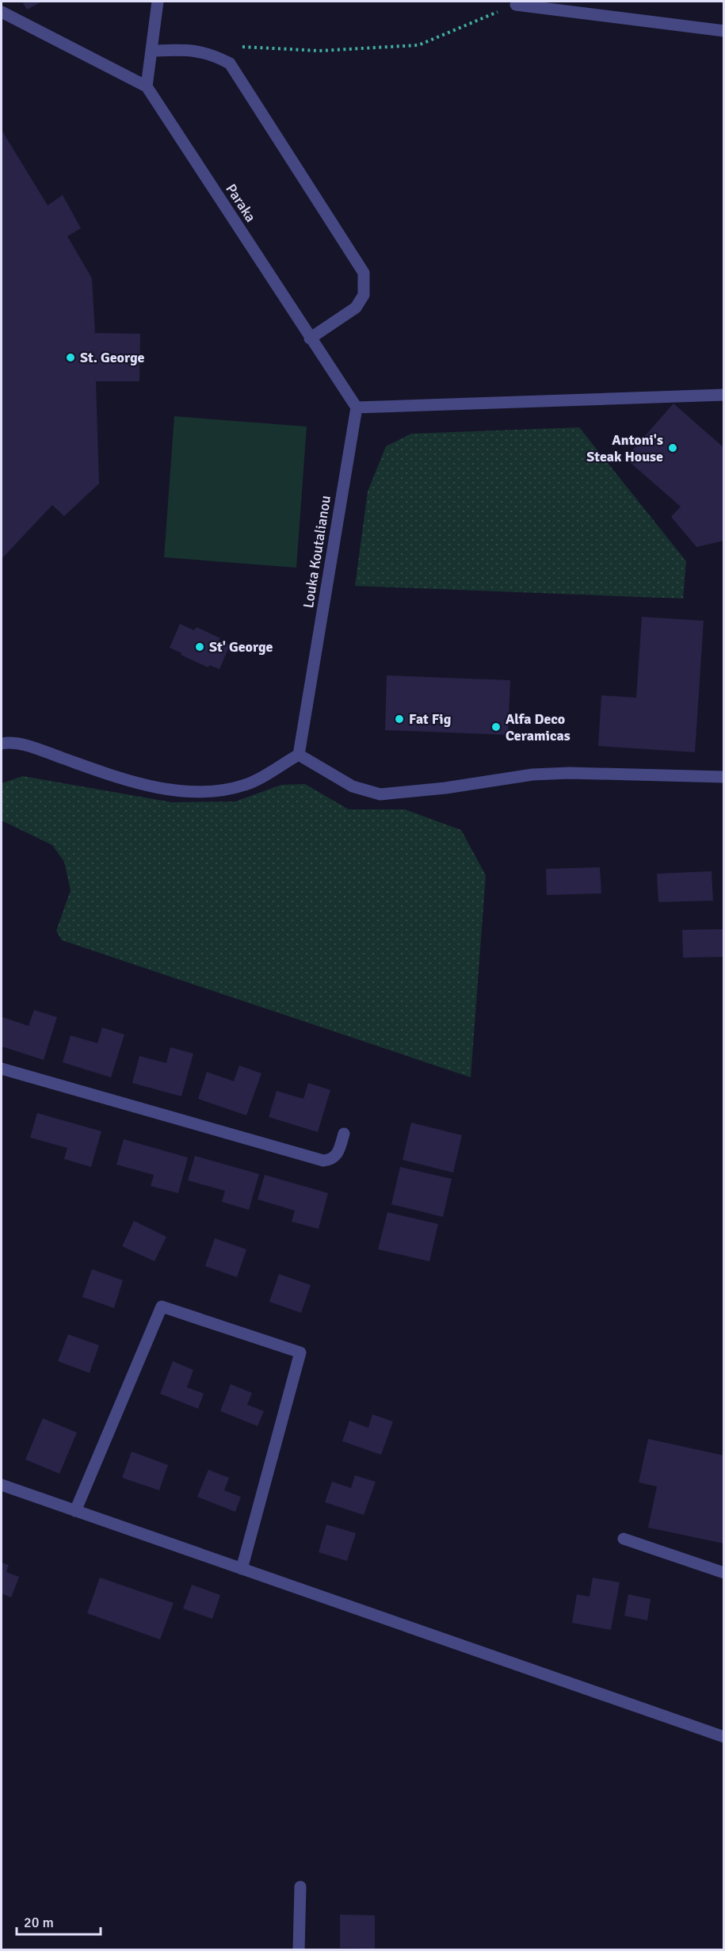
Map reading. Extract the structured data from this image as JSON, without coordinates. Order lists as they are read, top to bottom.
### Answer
{
  "streets": {
    "street": ["Paraka", "Louka Koutalianou"]
  },
  "crossings": [
    ["Paraka", "Louka Koutalianou"]
  ],
  "places": [
    "St. George",
    "Antoni's Steak House",
    "St' George",
    "Fat Fig",
    "Alfa Deco Ceramicas"
  ],
  "scale_bar": "20 m"
}
